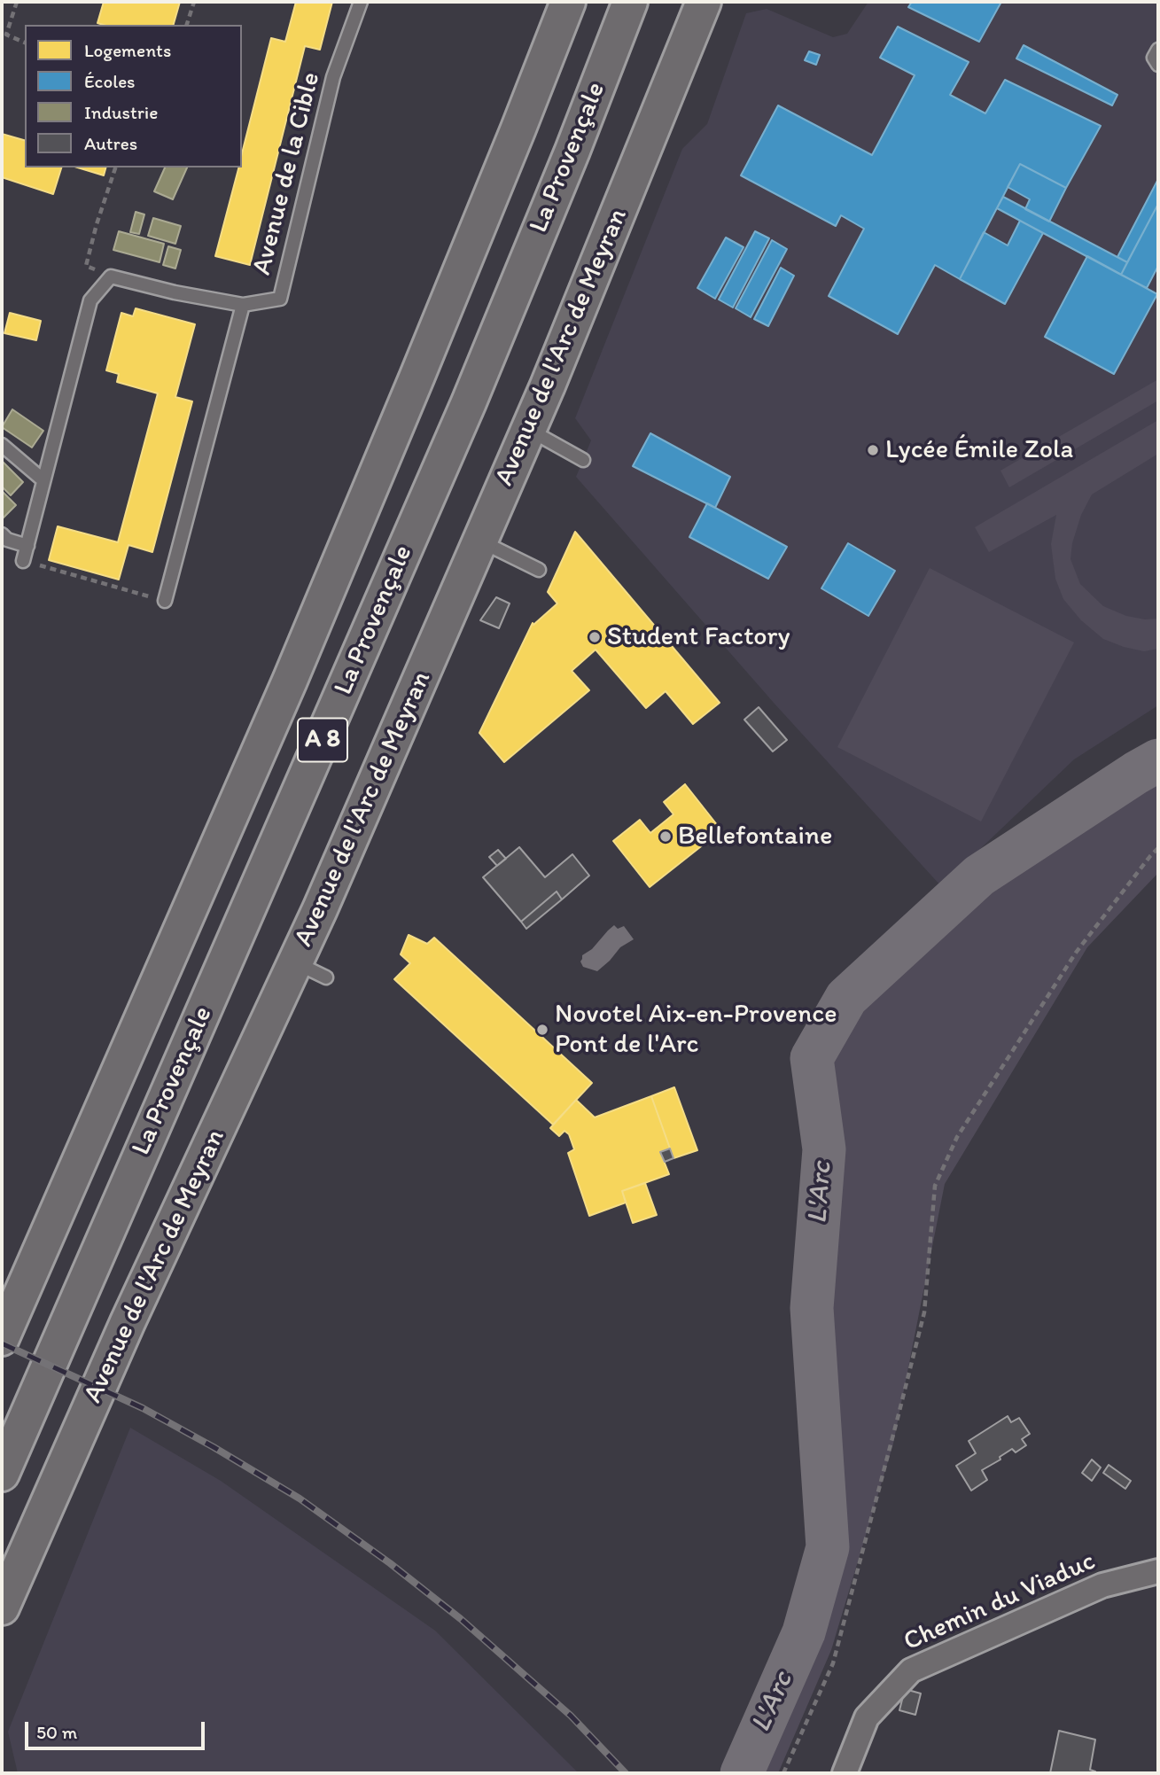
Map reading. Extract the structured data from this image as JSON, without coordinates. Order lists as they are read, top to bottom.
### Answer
{
  "streets": {
    "main road": ["La Provençale", "Avenue de l'Arc de Meyran", "A 8"],
    "street": ["Chemin du Viaduc"],
    "lane": ["Avenue de la Cible"]
  },
  "water": ["L'Arc"],
  "places": [
    "Lycée Émile Zola",
    "Student Factory",
    "Bellefontaine",
    "Novotel Aix-en-Provence Pont de l'Arc"
  ],
  "legend": [
    "Logements",
    "Écoles",
    "Industrie",
    "Autres"
  ],
  "scale_bar": "50 m"
}
